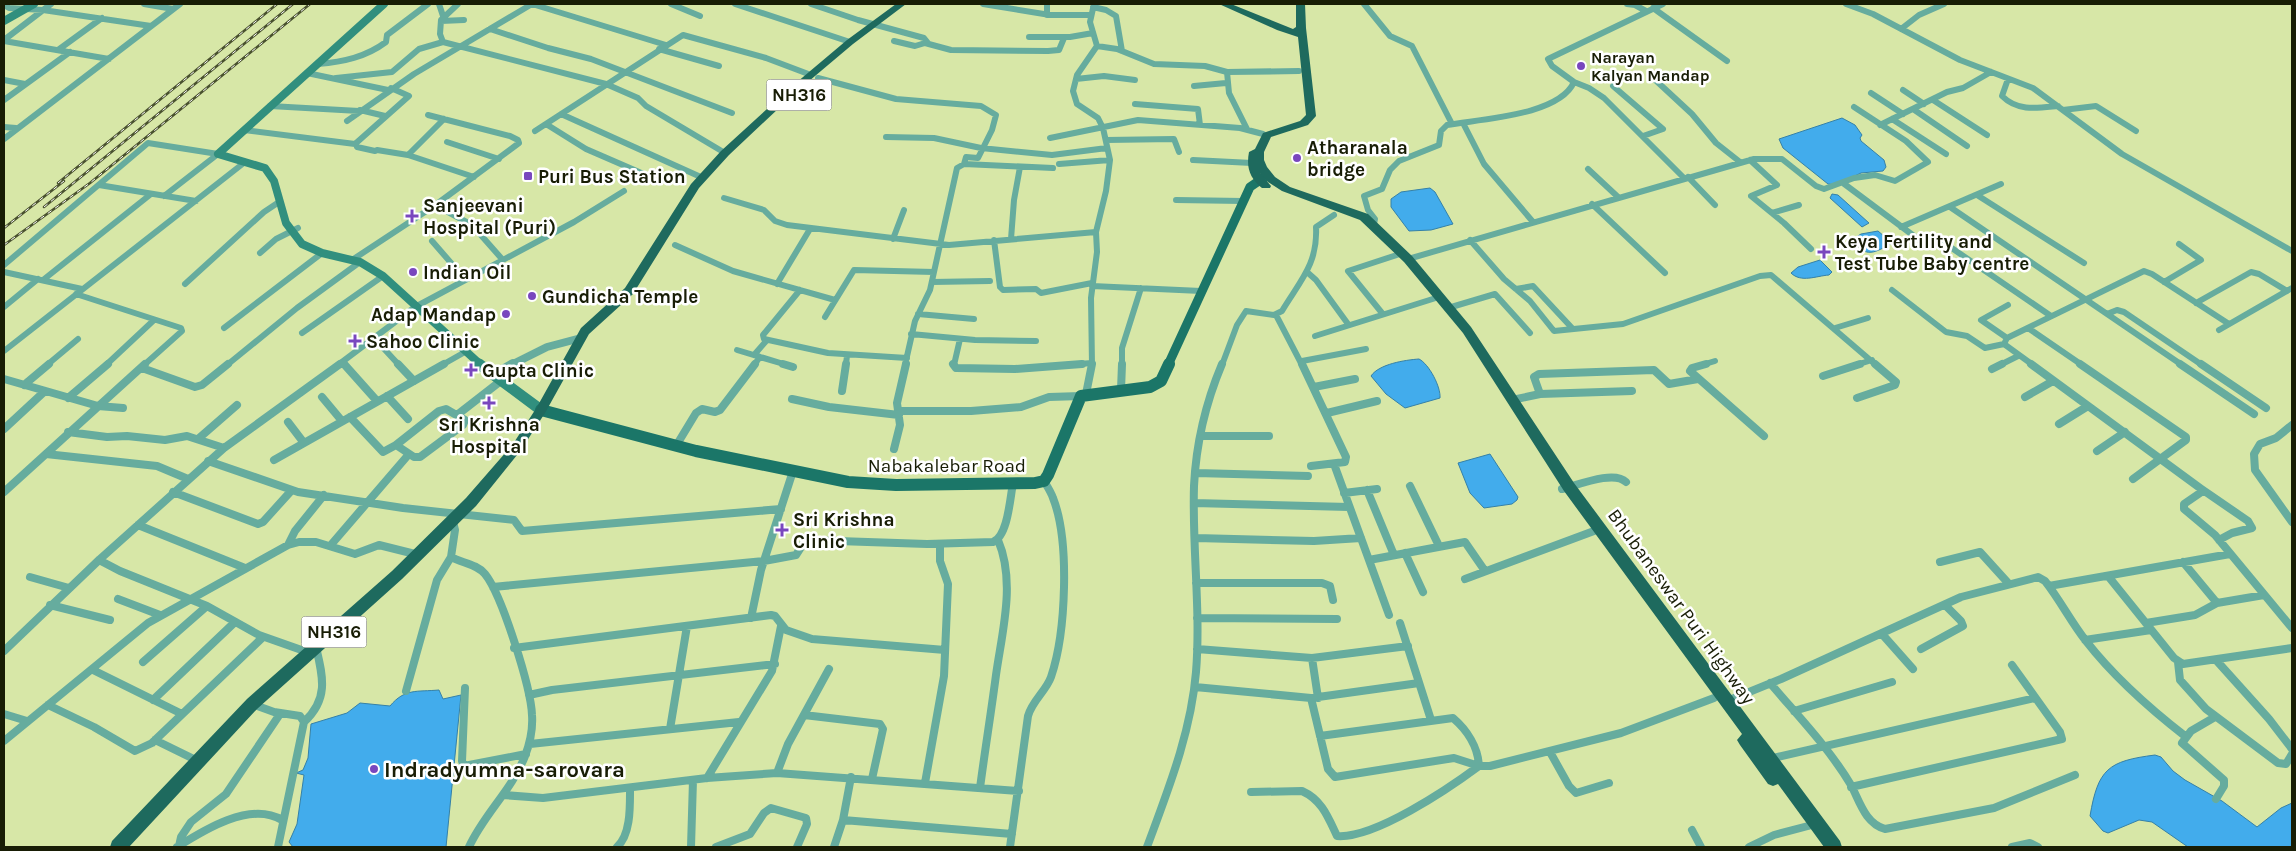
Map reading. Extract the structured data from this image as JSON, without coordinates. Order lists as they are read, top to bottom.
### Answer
{
  "streets": {
    "highway": ["NH316", "Bhubaneswar Puri Highway"],
    "main road": ["Nabakalebar Road"]
  },
  "crossings": [
    ["NH316", "Nabakalebar Road"]
  ],
  "places": {
    "other": [
      "Narayan Kalyan Mandap",
      "Atharanala bridge",
      "Indian Oil",
      "Gundicha Temple",
      "Adap Mandap",
      "Indradyumna-sarovara"
    ],
    "transit": ["Puri Bus Station"],
    "health": [
      "Sanjeevani Hospital (Puri)",
      "Keya Fertility and Test Tube Baby centre",
      "Sahoo Clinic",
      "Gupta Clinic",
      "Sri Krishna Hospital",
      "Sri Krishna Clinic"
    ]
  }
}
